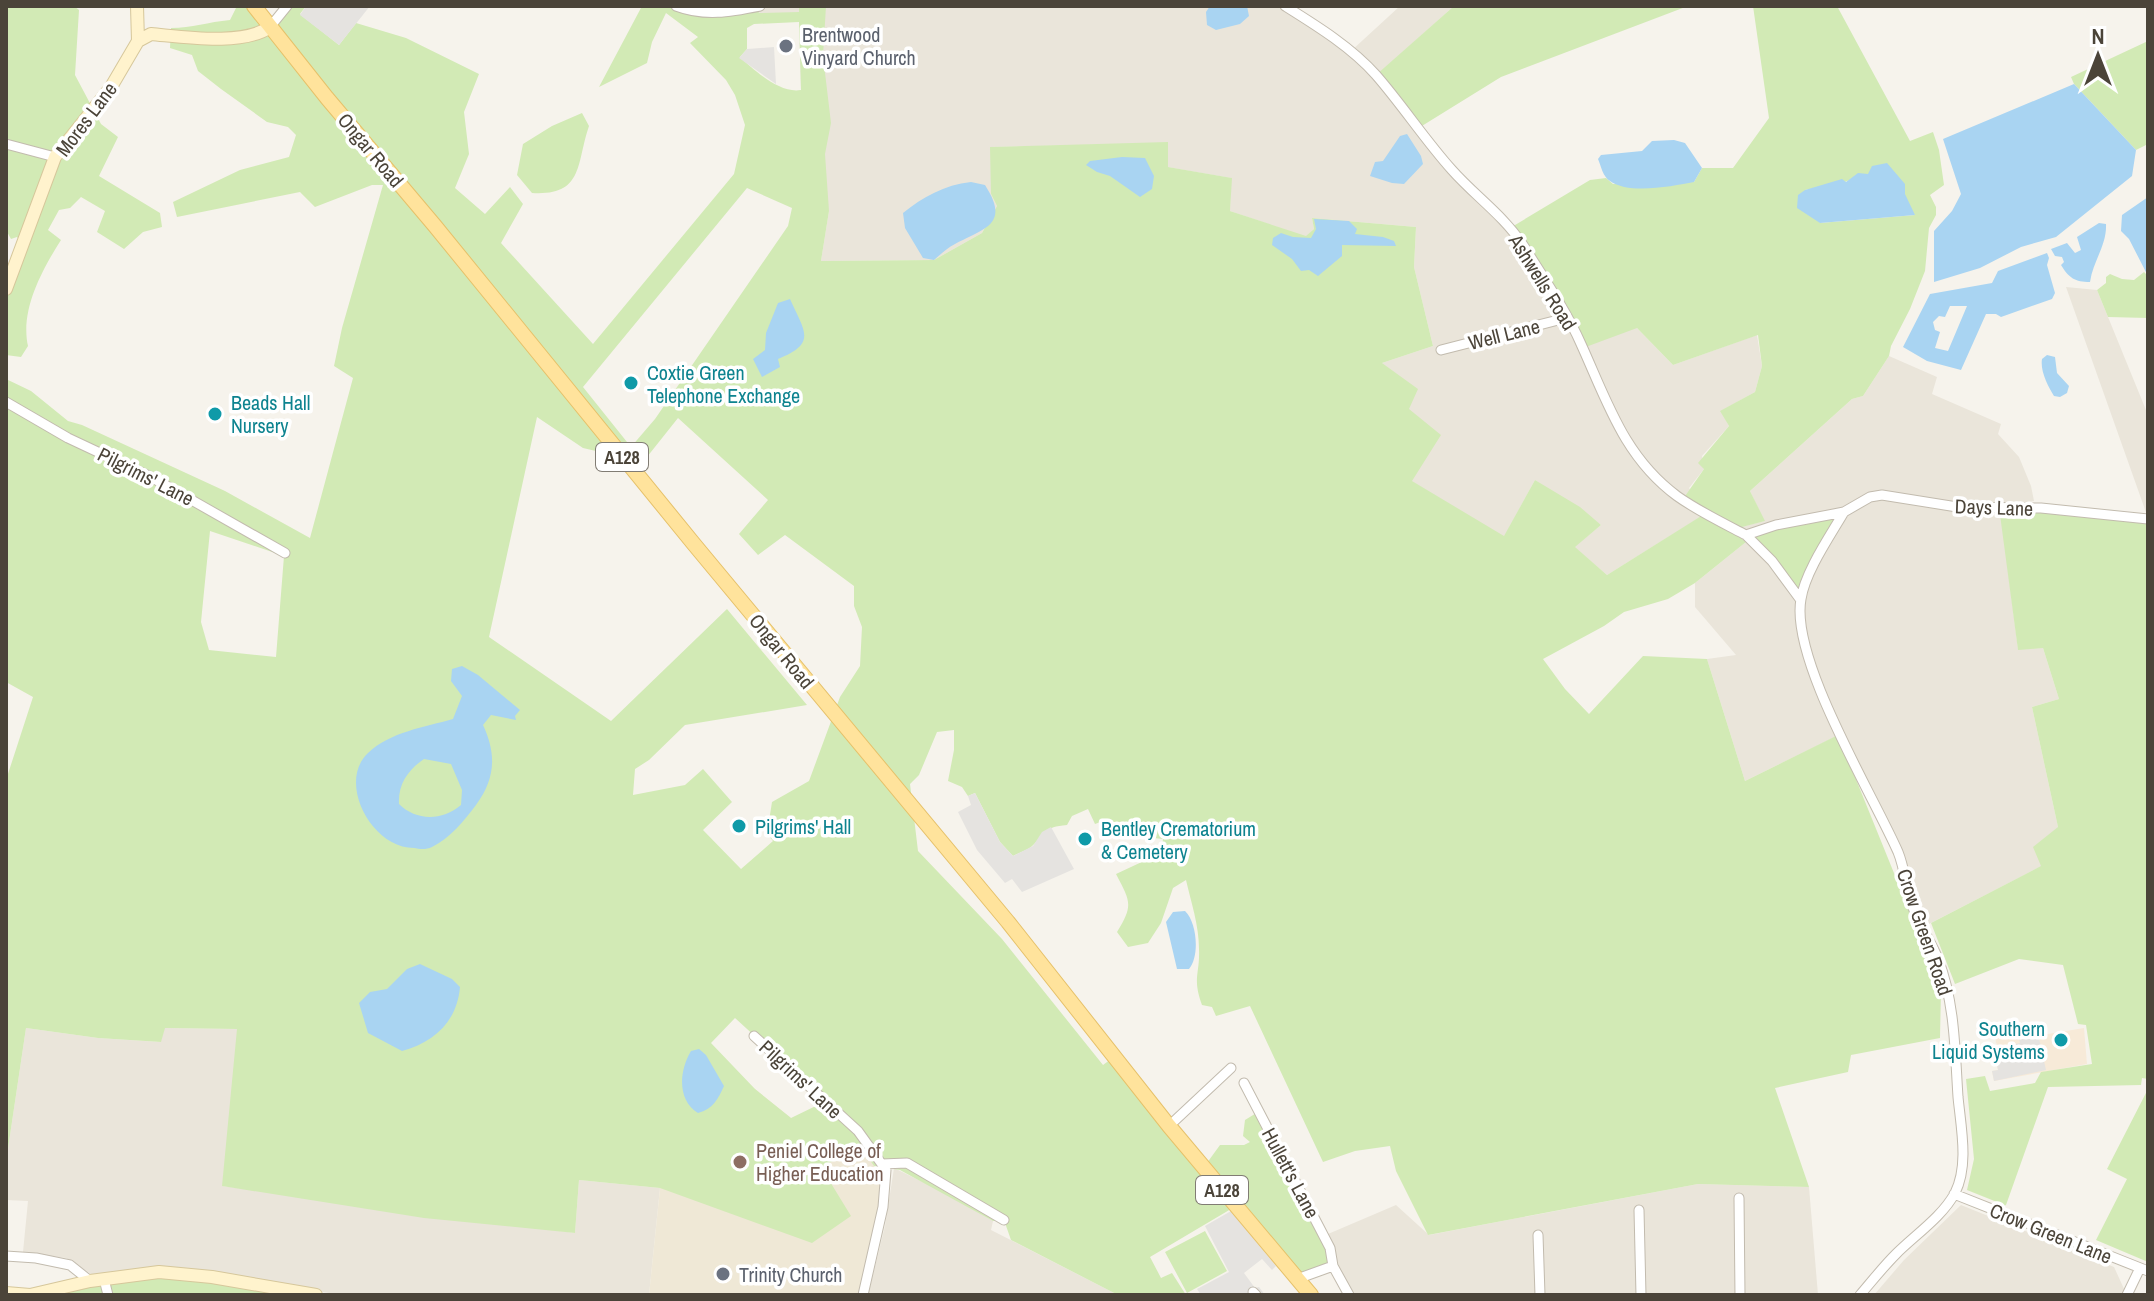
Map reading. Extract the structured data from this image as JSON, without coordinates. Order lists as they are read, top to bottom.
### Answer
{
  "streets": {
    "main road": ["Ongar Road", "A128"],
    "street": [
      "Mores Lane",
      "Ashwells Road",
      "Well Lane",
      "Pilgrims' Lane",
      "Days Lane",
      "Crow Green Road",
      "Hullett's Lane",
      "Crow Green Lane"
    ]
  },
  "crossings": [
    ["Ashwells Road", "Well Lane"],
    ["Ashwells Road", "Days Lane"],
    ["Ashwells Road", "Crow Green Road"],
    ["Crow Green Road", "Crow Green Lane"]
  ],
  "places": [
    "Brentwood Vinyard Church",
    "Coxtie Green Telephone Exchange",
    "Beads Hall Nursery",
    "Pilgrims' Hall",
    "Bentley Crematorium & Cemetery",
    "Southern Liquid Systems",
    "Peniel College of Higher Education",
    "Trinity Church"
  ],
  "north": "top"
}
